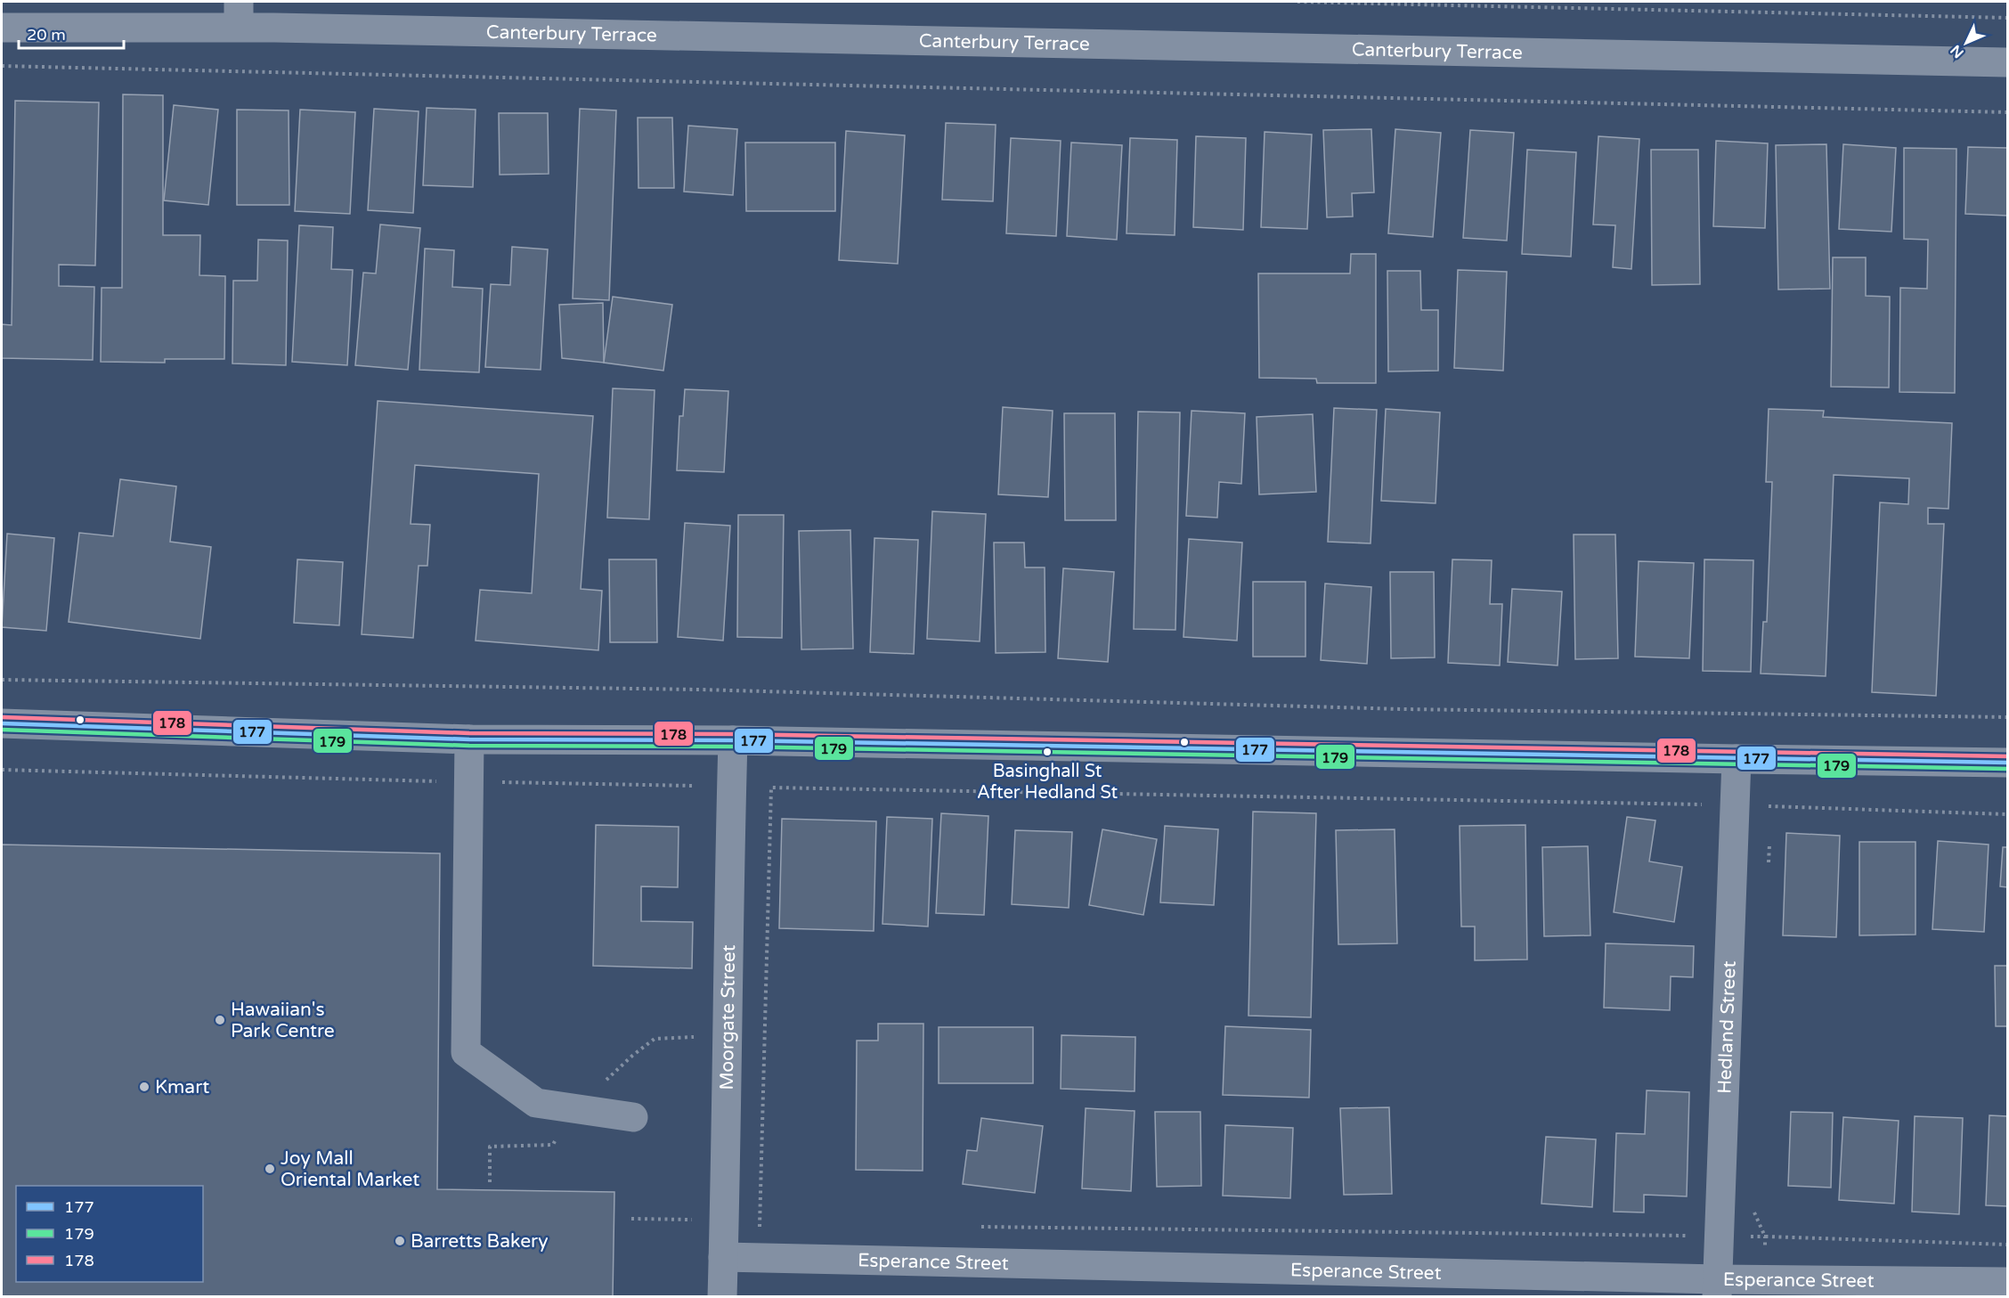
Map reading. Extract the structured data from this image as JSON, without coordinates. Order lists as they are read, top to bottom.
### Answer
{
  "streets": {
    "street": [
      "Canterbury Terrace",
      "Moorgate Street",
      "Hedland Street",
      "Esperance Street"
    ]
  },
  "crossings": [
    ["Moorgate Street", "Esperance Street"],
    ["Hedland Street", "Esperance Street"]
  ],
  "places": [
    "Basinghall St After Hedland St",
    "Hawaiian's Park Centre",
    "Kmart",
    "Joy Mall Oriental Market",
    "Barretts Bakery"
  ],
  "lines": ["transit line 178", "transit line 177", "transit line 179"],
  "legend": ["177", "179", "178"],
  "scale_bar": "20 m",
  "north": "bottom left"
}
